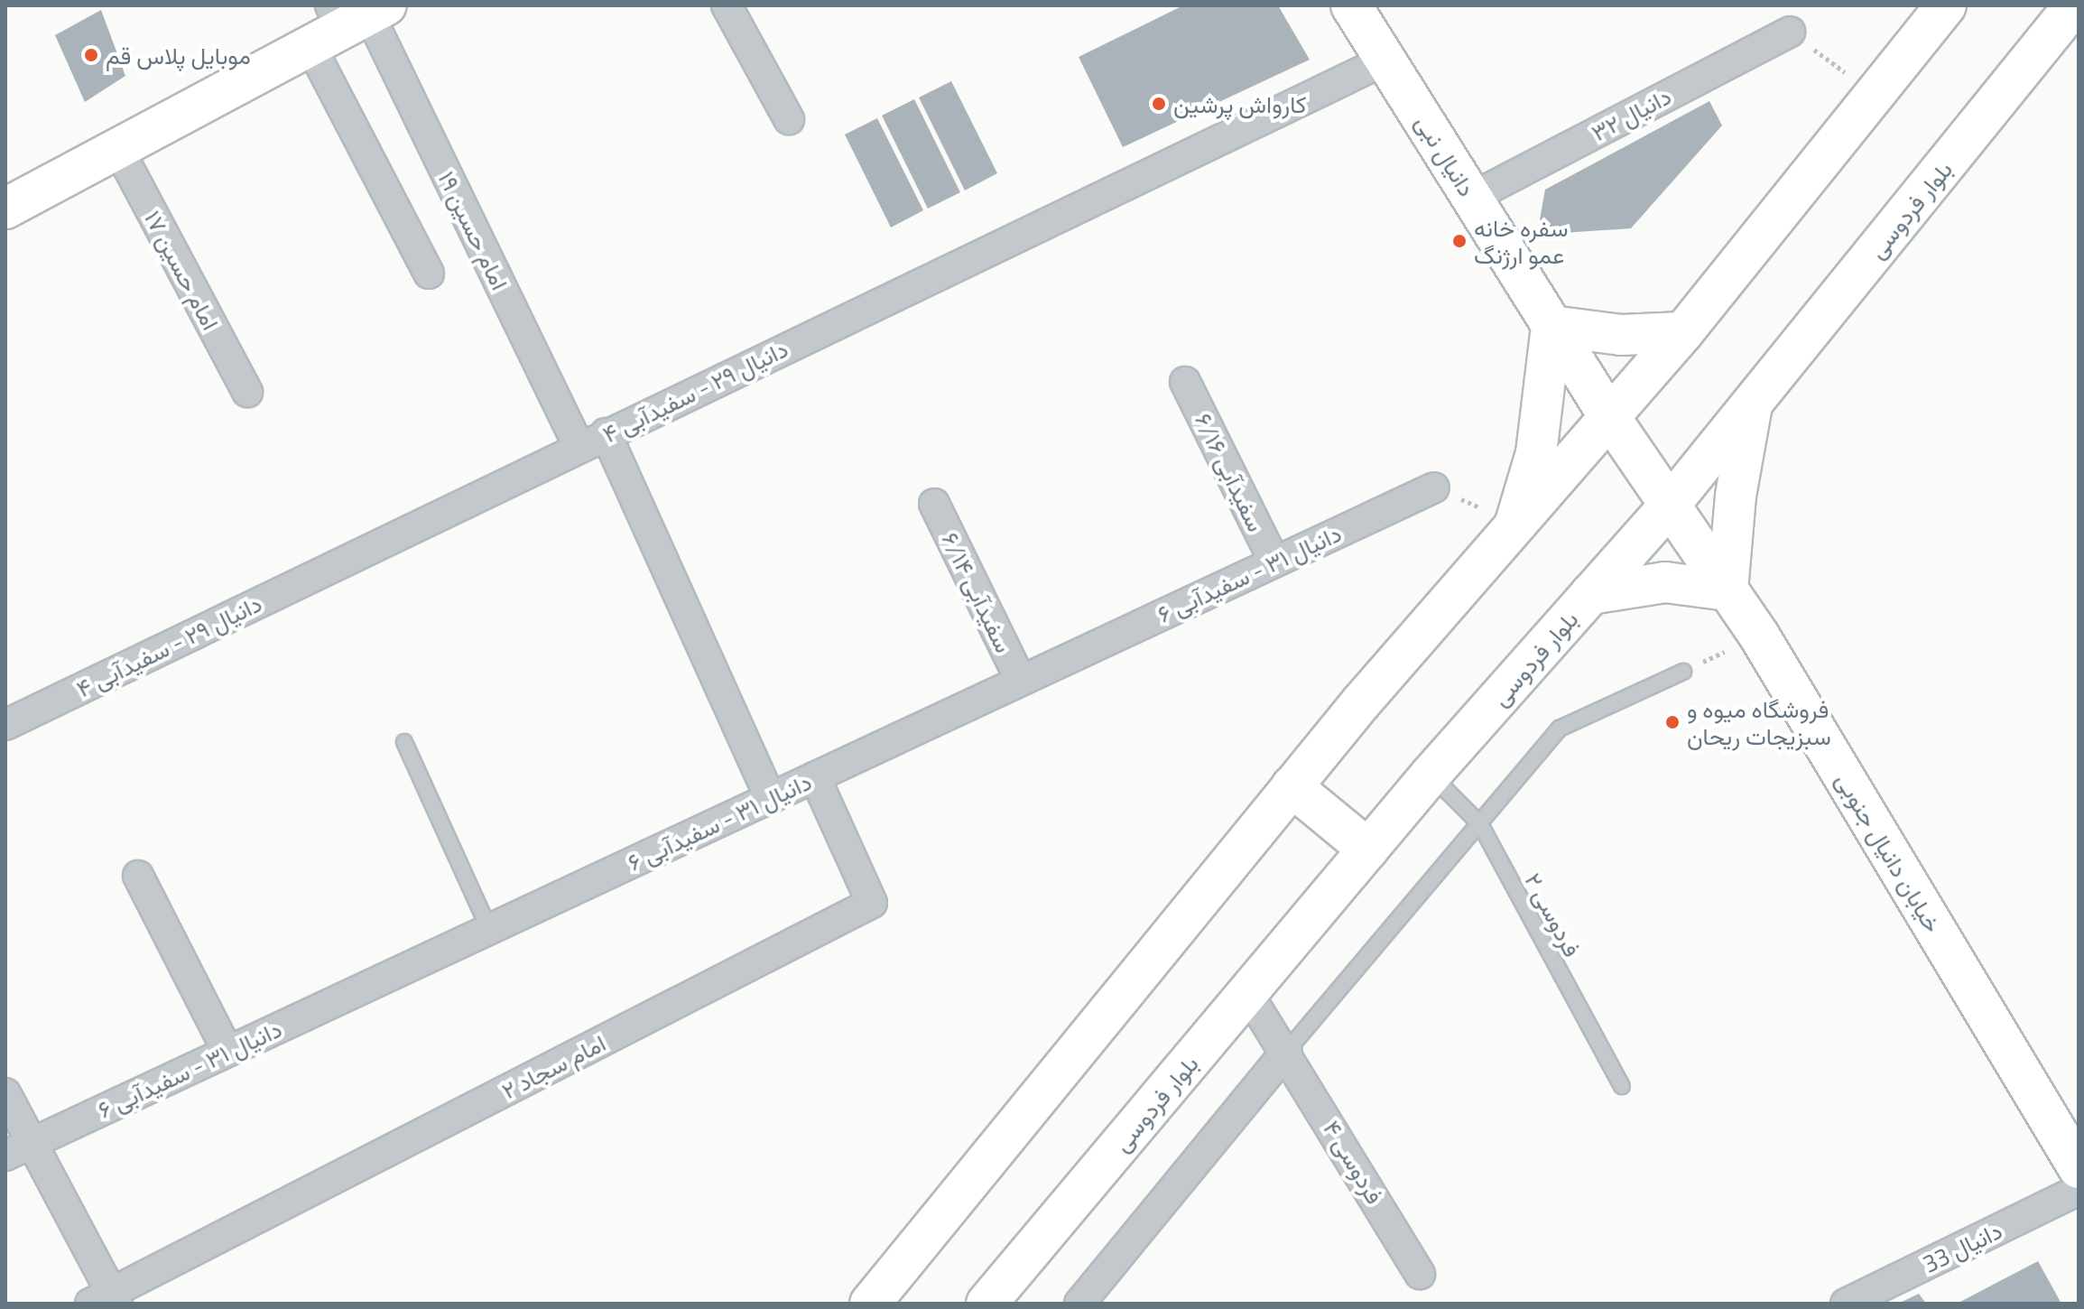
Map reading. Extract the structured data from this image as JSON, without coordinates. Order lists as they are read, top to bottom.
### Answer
{
  "streets": {
    "main road": ["دانیال نبی", "بلوار فردوسی", "خیابان دانیال جنوبی"],
    "street": [
      "دانیال ۳۲",
      "امام حسین ۱۹",
      "امام حسین ۱۷",
      "دانیال ۲۹ - سفیدآبی ۴",
      "سفیدآبی ۶/۱۶",
      "دانیال ۳۱ - سفیدآبی ۶",
      "سفیدآبی ۶/۱۴",
      "امام سجاد ۲",
      "فردوسی ۴",
      "دانیال 33"
    ],
    "lane": ["فردوسی ۲"]
  },
  "crossings": [
    ["دانیال ۳۲", "دانیال نبی"],
    ["دانیال نبی", "بلوار فردوسی"],
    ["دانیال نبی", "دانیال ۲۹ - سفیدآبی ۴"],
    ["دانیال نبی", "خیابان دانیال جنوبی"],
    ["بلوار فردوسی", "خیابان دانیال جنوبی"],
    ["بلوار فردوسی", "فردوسی ۲"],
    ["بلوار فردوسی", "فردوسی ۴"],
    ["امام حسین ۱۹", "دانیال ۲۹ - سفیدآبی ۴"],
    ["سفیدآبی ۶/۱۶", "دانیال ۳۱ - سفیدآبی ۶"],
    ["دانیال ۳۱ - سفیدآبی ۶", "سفیدآبی ۶/۱۴"],
    ["دانیال ۳۱ - سفیدآبی ۶", "امام سجاد ۲"]
  ],
  "places": [
    "موبایل پلاس قم",
    "کارواش پرشین",
    "سفره خانه عمو ارژنگ",
    "فروشگاه میوه و سبزیجات ریحان"
  ]
}
